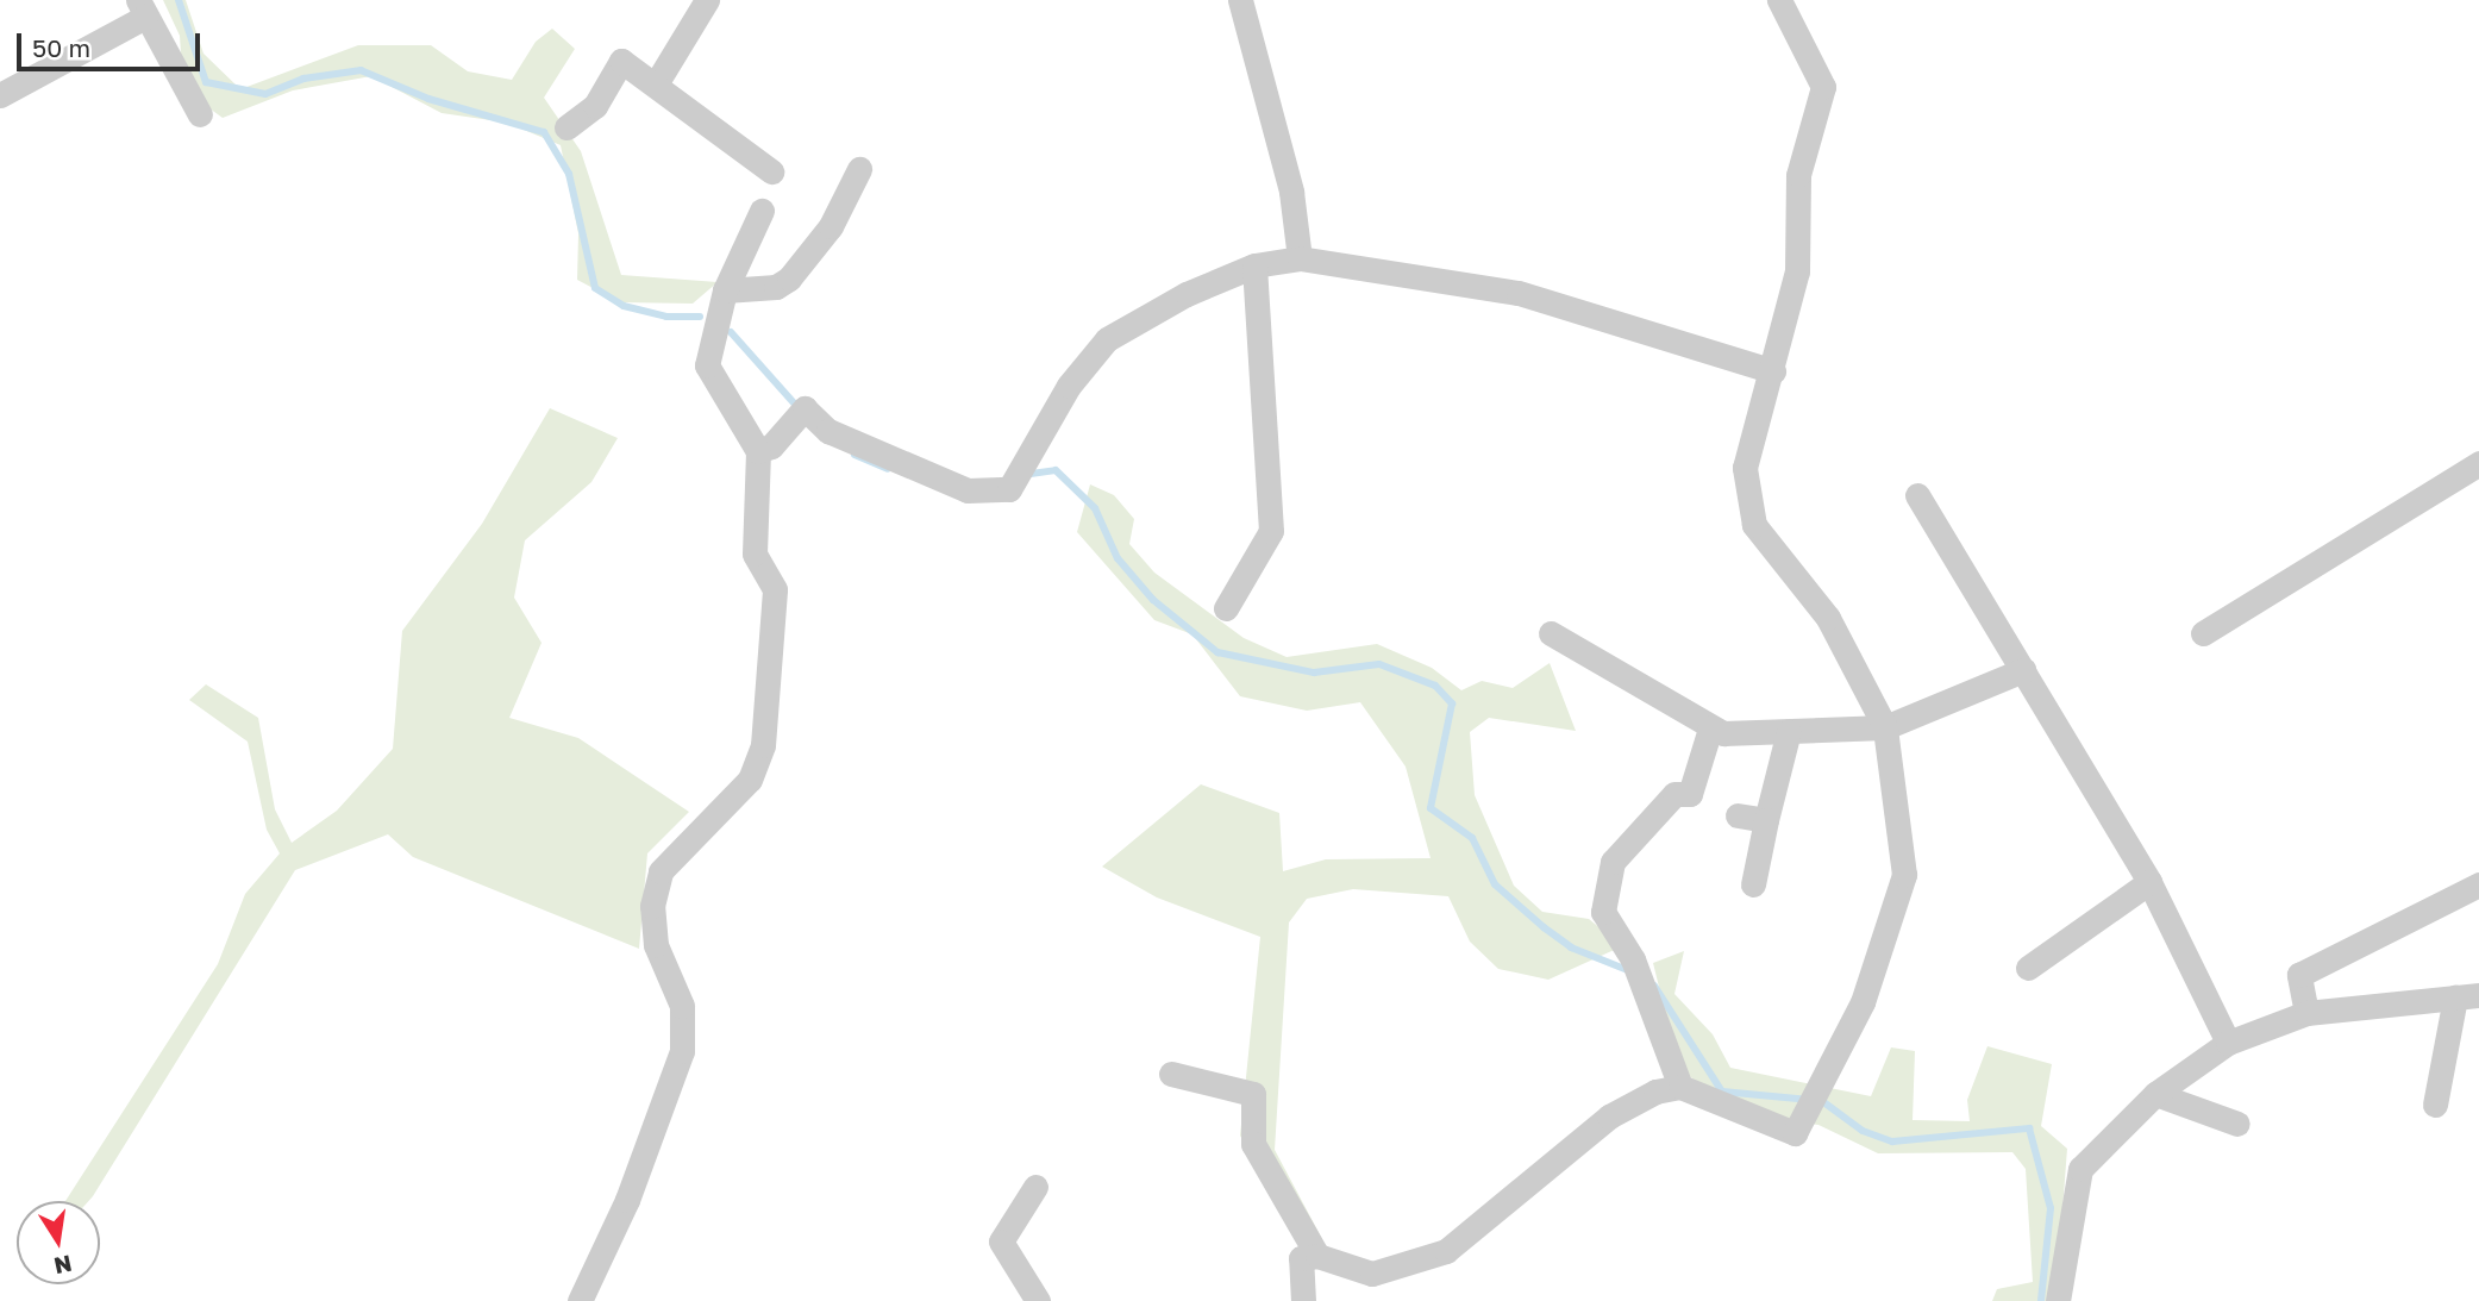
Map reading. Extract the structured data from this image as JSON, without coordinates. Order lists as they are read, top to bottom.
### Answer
{
  "scale_bar": "50 m",
  "north": "bottom"
}
